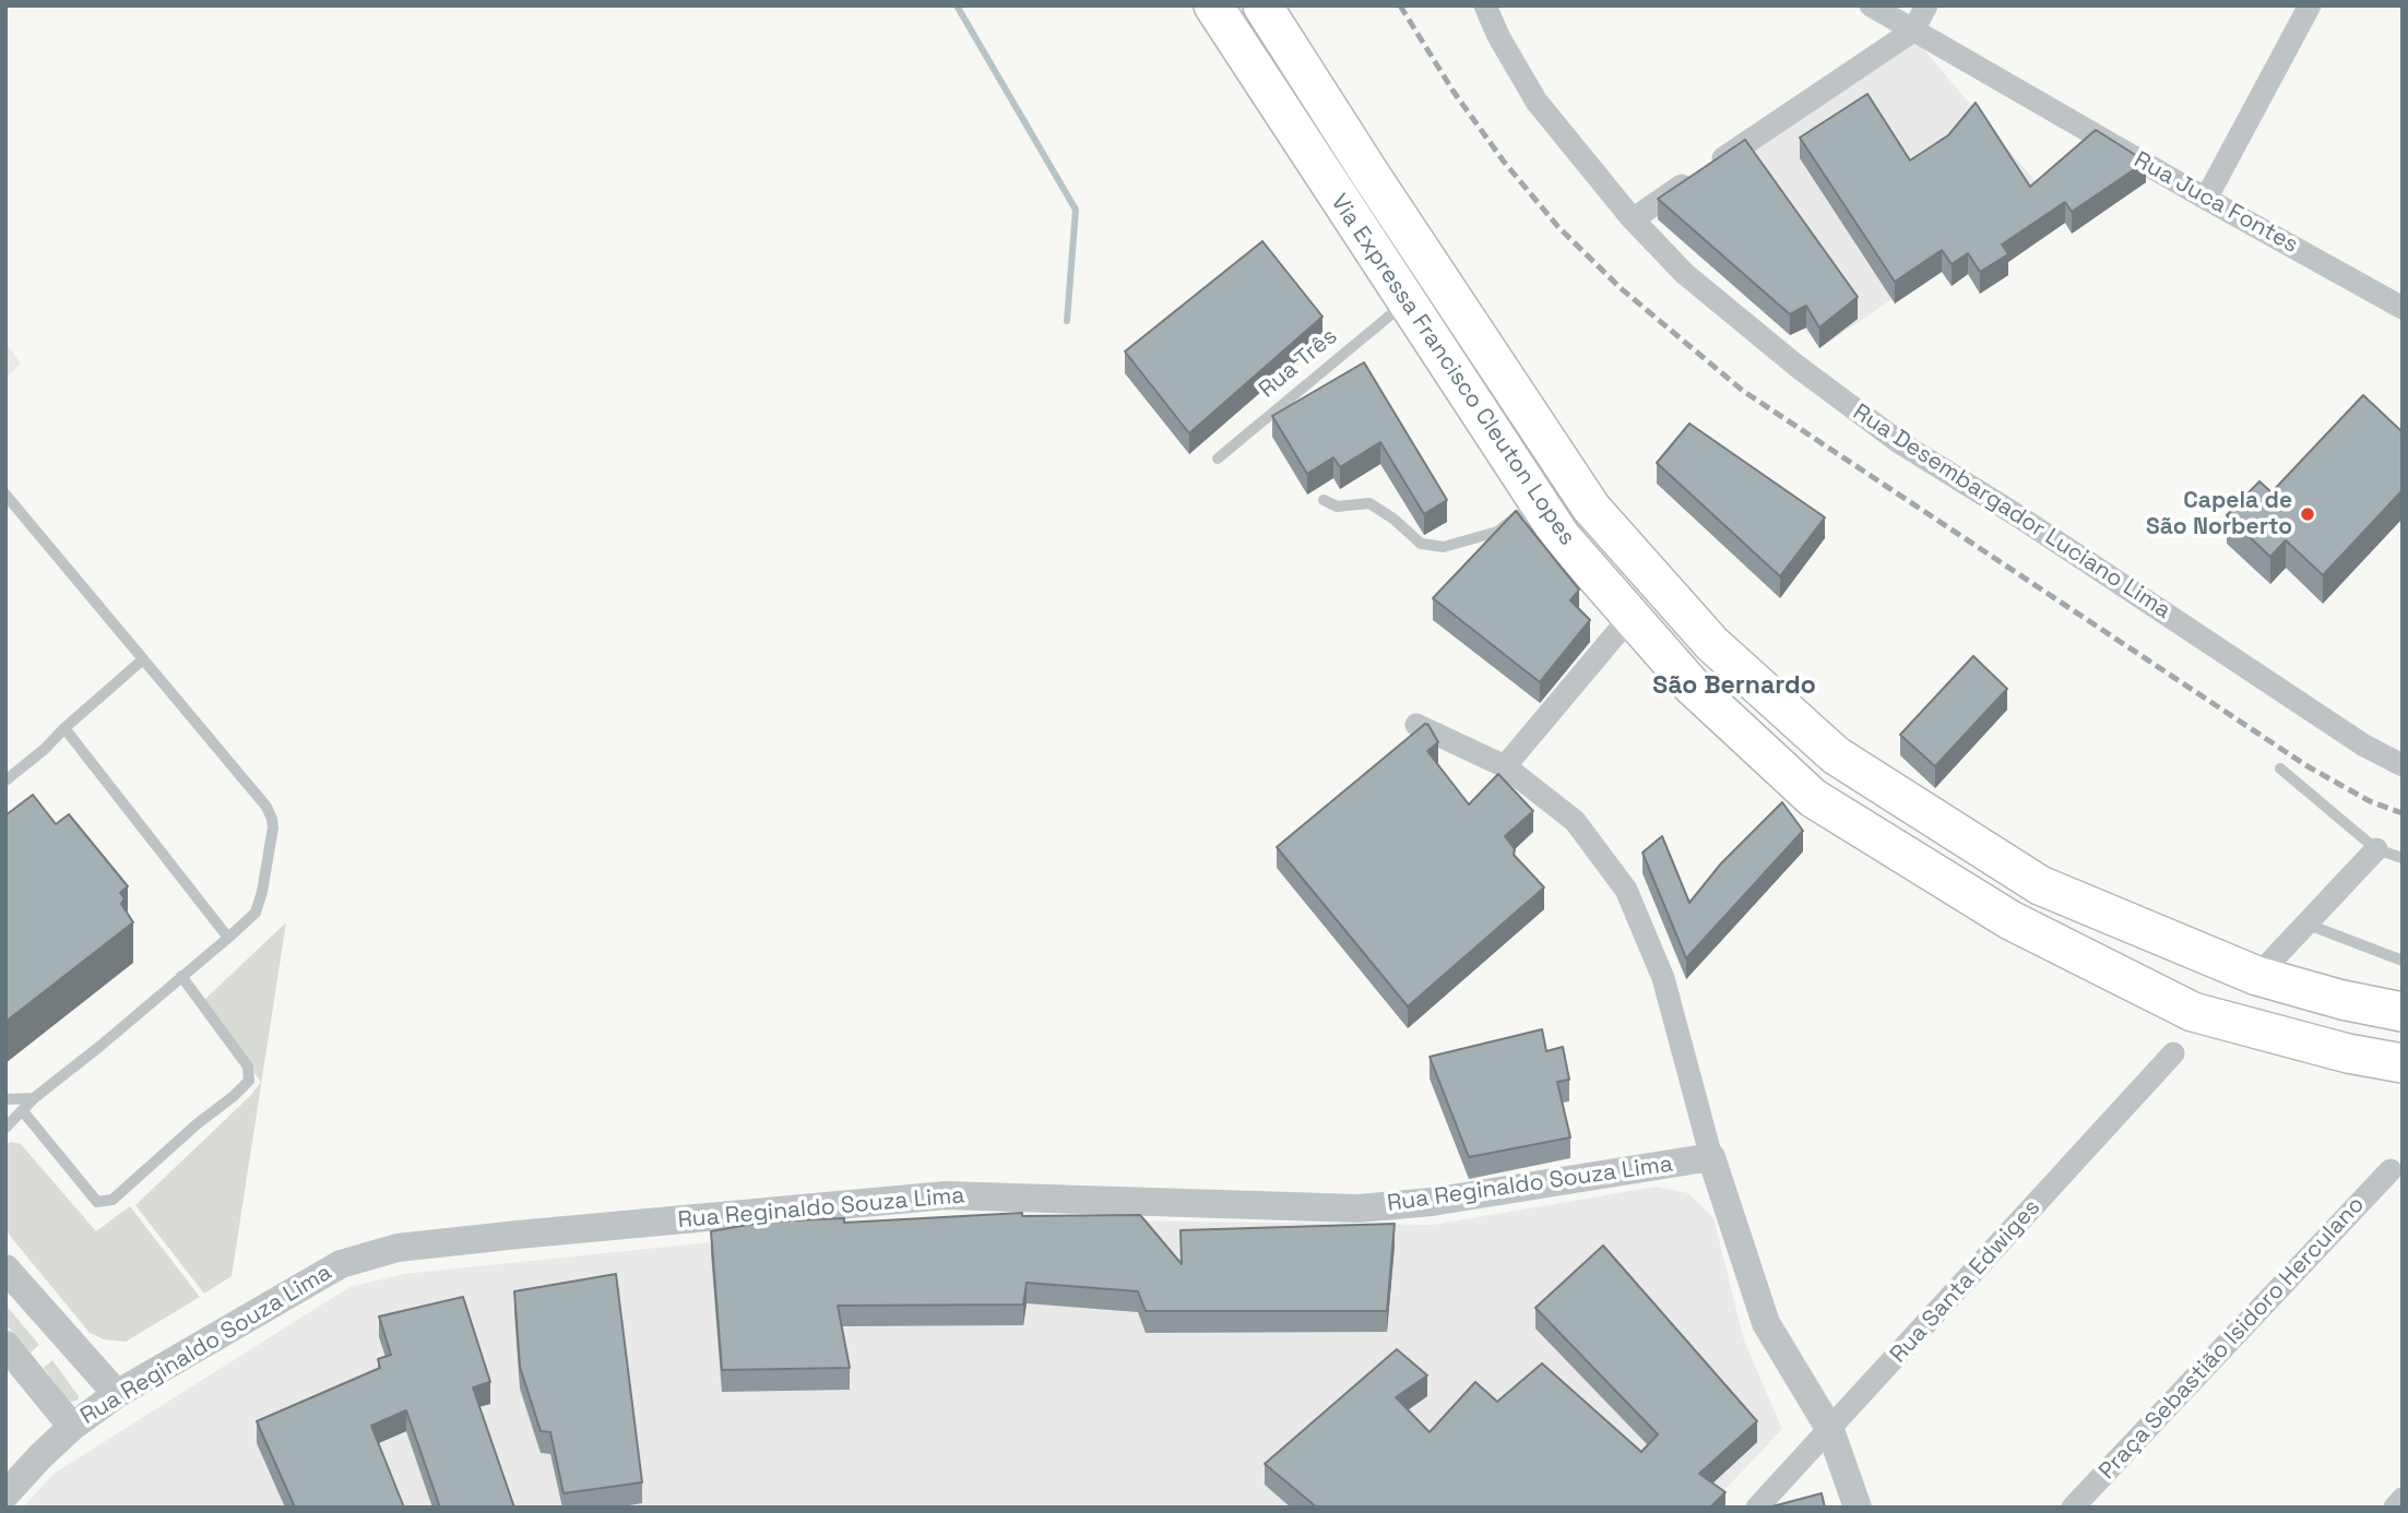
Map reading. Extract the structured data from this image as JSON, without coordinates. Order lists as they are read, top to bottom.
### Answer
{
  "streets": {
    "highway": ["Via Expressa Francisco Cleuton Lopes"],
    "street": [
      "Rua Juca Fontes",
      "Rua Desembargador Luciano Lima",
      "Rua Reginaldo Souza Lima",
      "Rua Santa Edwiges",
      "Praça Sebastião Isidoro Herculano"
    ],
    "lane": ["Rua Três"]
  },
  "crossings": [
    ["Rua Três", "Via Expressa Francisco Cleuton Lopes"]
  ],
  "districts": ["São Bernardo"],
  "places": ["Capela de São Norberto"]
}
